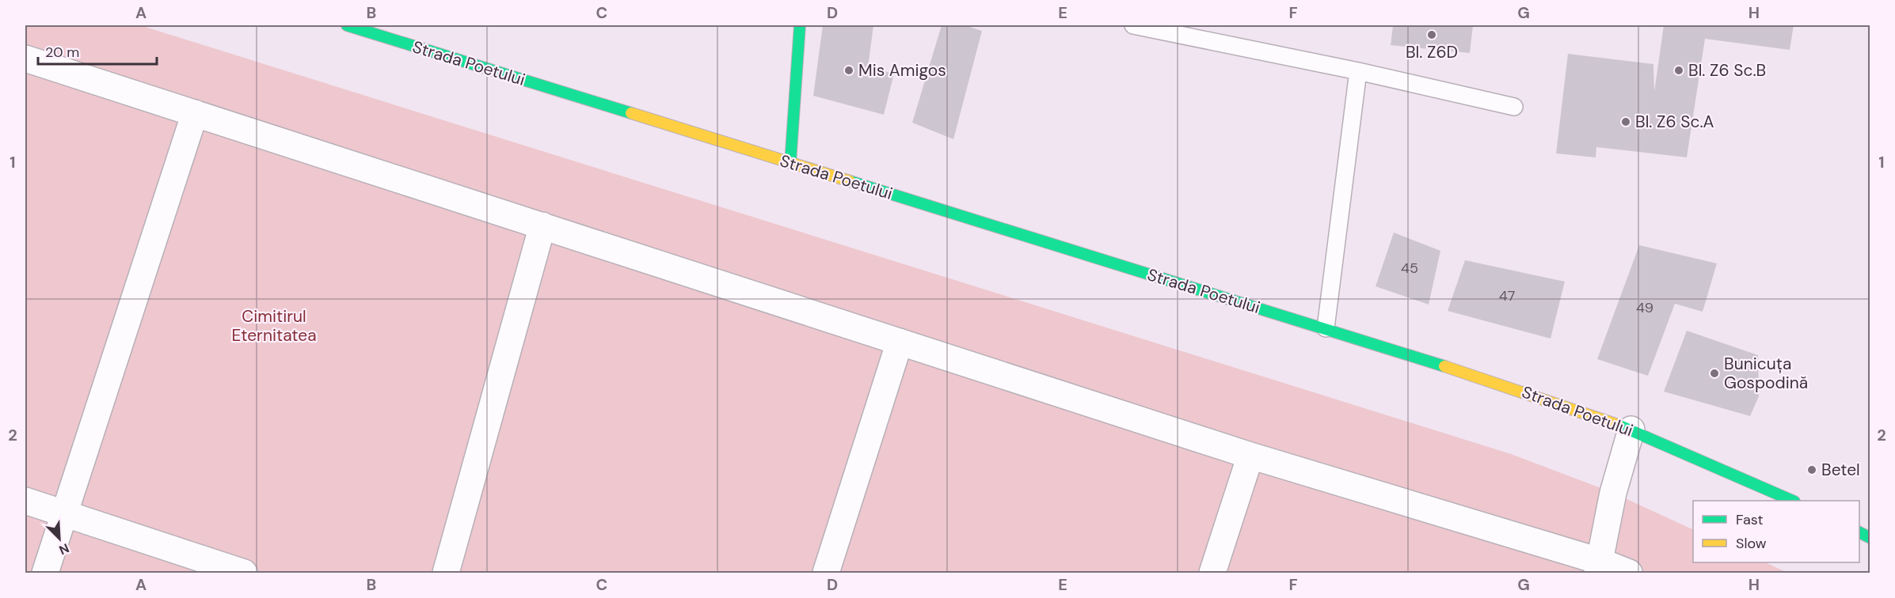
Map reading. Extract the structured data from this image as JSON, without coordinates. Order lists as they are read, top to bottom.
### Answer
{
  "streets": {
    "street": ["Strada Poetului"]
  },
  "parks": ["Cimitirul Eternitatea"],
  "places": [
    "Bl. Z6D",
    "Mis Amigos",
    "Bl. Z6 Sc.B",
    "Bl. Z6 Sc.A",
    "Bunicuța Gospodină",
    "Betel"
  ],
  "house_numbers": ["45", "47", "49"],
  "legend": ["Fast", "Slow"],
  "scale_bar": "20 m",
  "north": "bottom right",
  "grid": {
    "columns": [
      "A",
      "B",
      "C",
      "D",
      "E",
      "F",
      "G",
      "H"
    ],
    "rows": ["1", "2"]
  }
}
